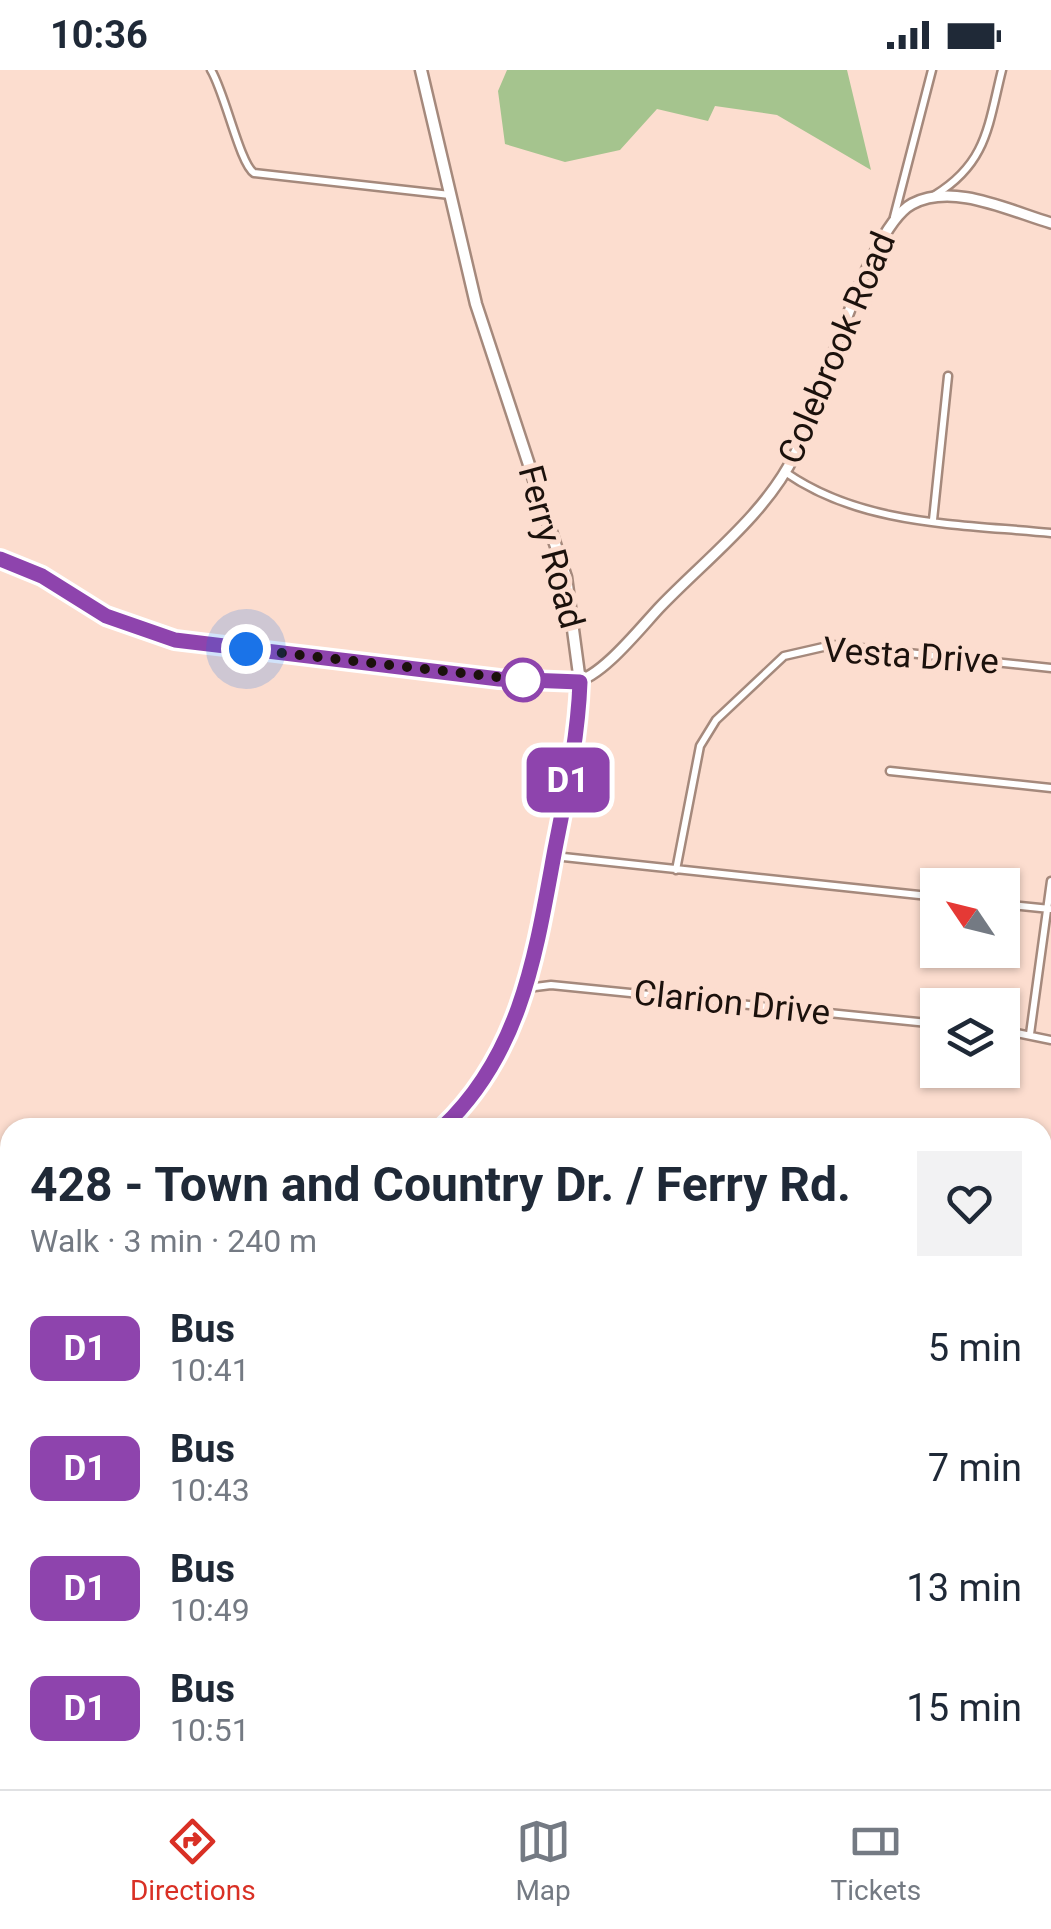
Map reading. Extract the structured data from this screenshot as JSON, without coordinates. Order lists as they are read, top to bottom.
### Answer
{
  "streets": {
    "main road": ["Ferry Road"],
    "street": ["Colebrook Road", "Vesta Drive", "Clarion Drive"]
  },
  "crossings": [
    ["Colebrook Road", "Ferry Road"],
    ["Ferry Road", "Clarion Drive"]
  ],
  "lines": ["bus line D1"],
  "north": "top left",
  "page": {
    "status": "10:36",
    "on_map": "D1",
    "heading": ["428 - Town and Country Dr. / Ferry Rd.", "Walk · 3 min · 240 m"],
    "list": [
      {
        "mark": "D1",
        "name": "Bus",
        "note": "10:41",
        "value": "5 min"
      },
      {
        "mark": "D1",
        "name": "Bus",
        "note": "10:43",
        "value": "7 min"
      },
      {
        "mark": "D1",
        "name": "Bus",
        "note": "10:49",
        "value": "13 min"
      },
      {
        "mark": "D1",
        "name": "Bus",
        "note": "10:51",
        "value": "15 min"
      }
    ],
    "tabs": ["Directions", "Map", "Tickets"]
  }
}
